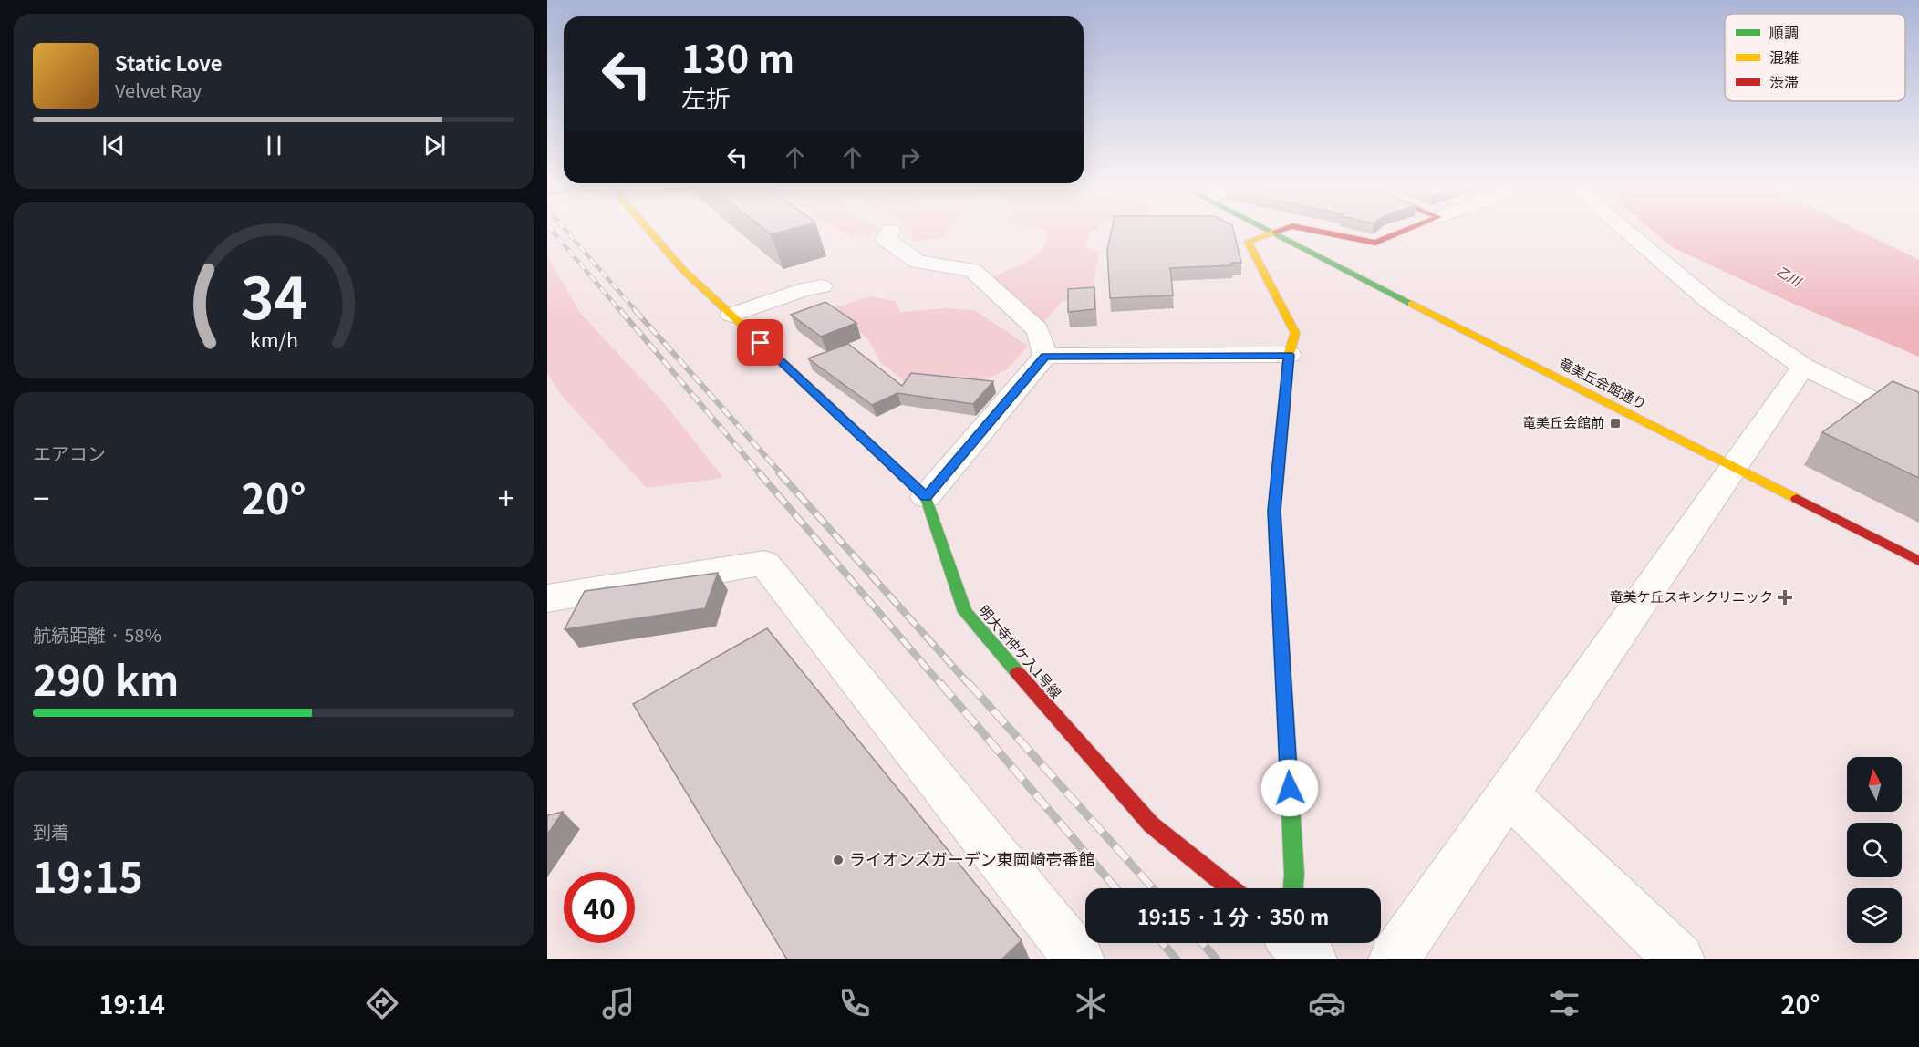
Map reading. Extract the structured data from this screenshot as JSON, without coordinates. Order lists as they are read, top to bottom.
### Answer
{
  "streets": {
    "street": ["竜美丘会館通り", "明大寺仲ケ入1号線"]
  },
  "water": ["乙川"],
  "places": {
    "transit": ["竜美丘会館前"],
    "health": ["竜美ケ丘スキンクリニック"],
    "other": ["ライオンズガーデン東岡崎壱番館"]
  },
  "legend": ["順調", "混雑", "渋滞"],
  "north": "top",
  "page": {
    "turn": ["130 m", "左折"],
    "song": ["Static Love", "Velvet Ray"],
    "tile": [
      "エアコン",
      ["航続距離 · 58%", "290 km"],
      ["到着", "19:15"]
    ],
    "heat": ["−", "20°", "+"],
    "limit": "40",
    "trip": "19:15 · 1 分 · 350 m",
    "tabs": ["19:14", "20°"],
    "gauge": ["34", "km/h"]
  }
}
